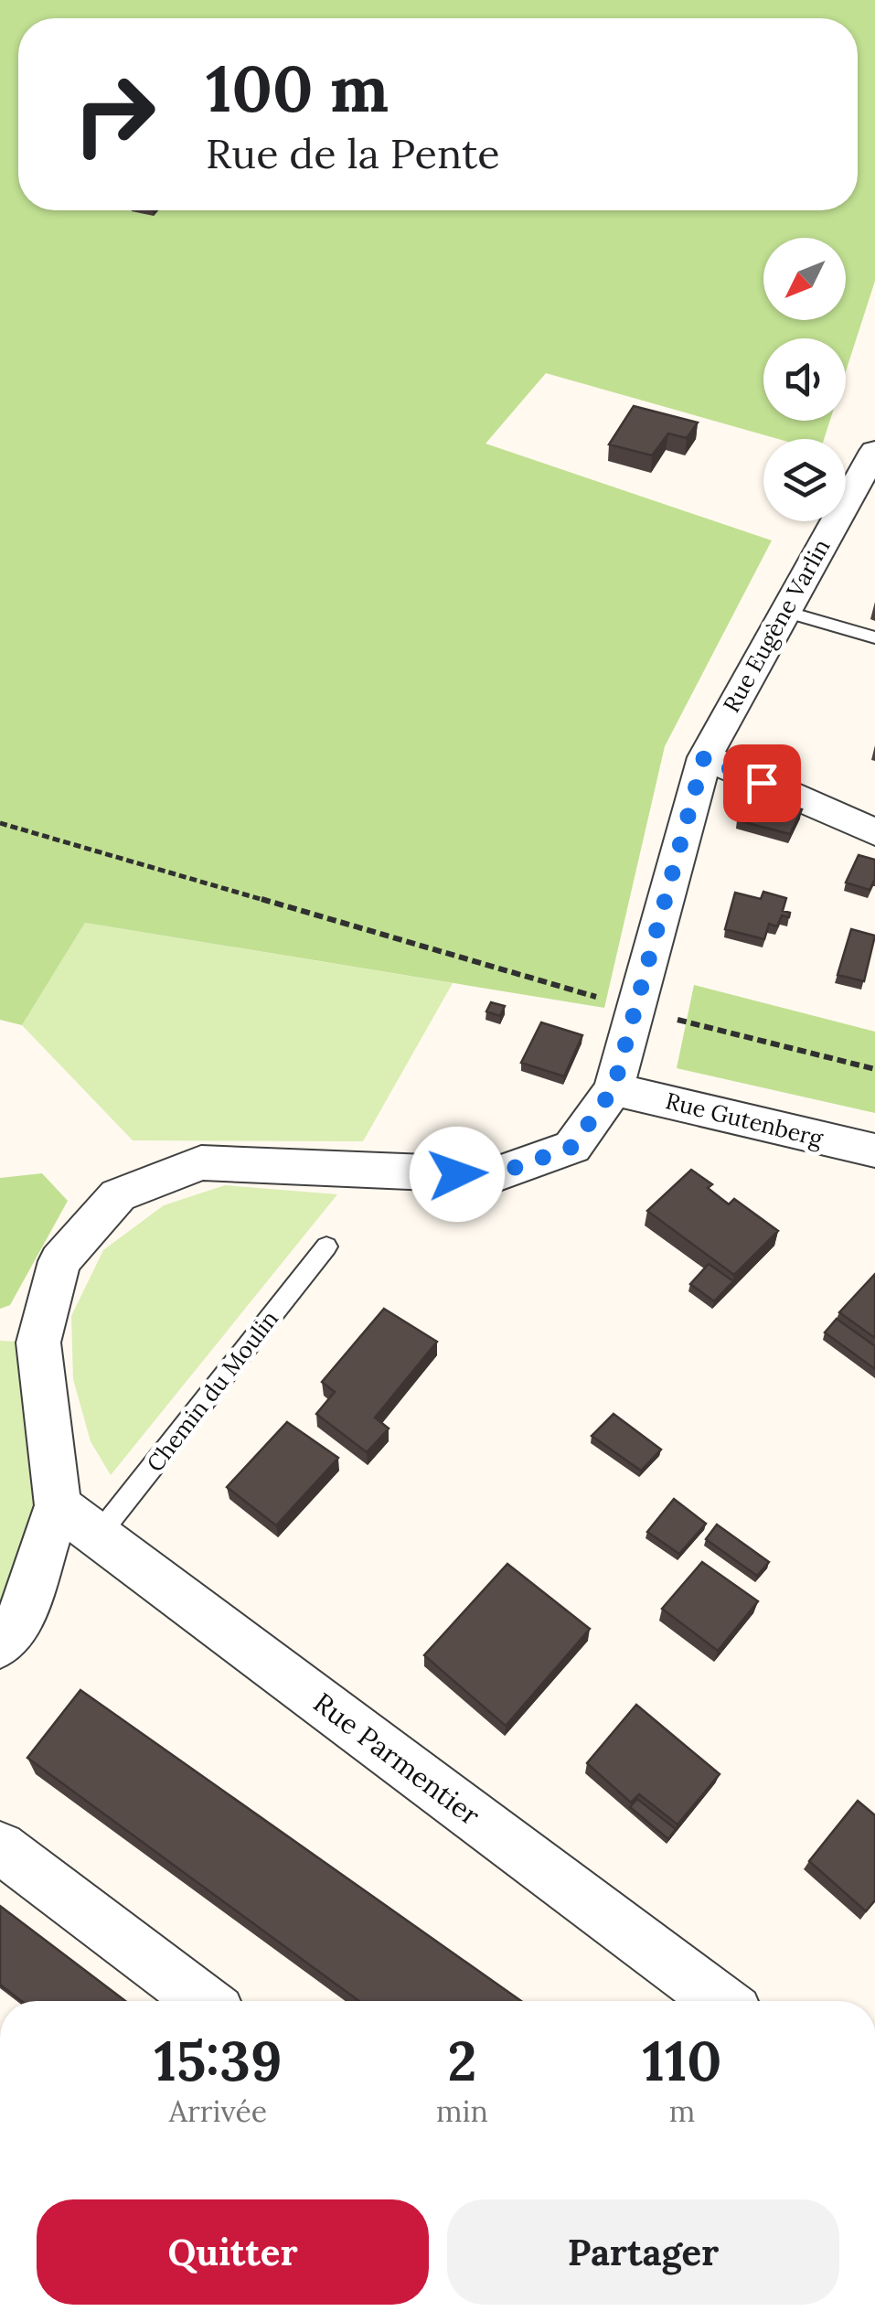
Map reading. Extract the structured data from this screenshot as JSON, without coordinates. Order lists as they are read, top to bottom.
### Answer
{
  "streets": {
    "street": ["Rue Eugène Varlin", "Rue Gutenberg", "Rue Parmentier"],
    "lane": ["Chemin du Moulin"]
  },
  "crossings": [
    ["Rue Eugène Varlin", "Rue Gutenberg"],
    ["Rue Eugène Varlin", "Rue Parmentier"],
    ["Chemin du Moulin", "Rue Parmentier"]
  ],
  "north": "bottom left",
  "page": {
    "turn": ["100 m", "Rue de la Pente"],
    "eta": [
      "15:39",
      "Arrivée",
      "2",
      "min",
      "110",
      "m"
    ],
    "buttons": ["Quitter", "Partager"]
  }
}
